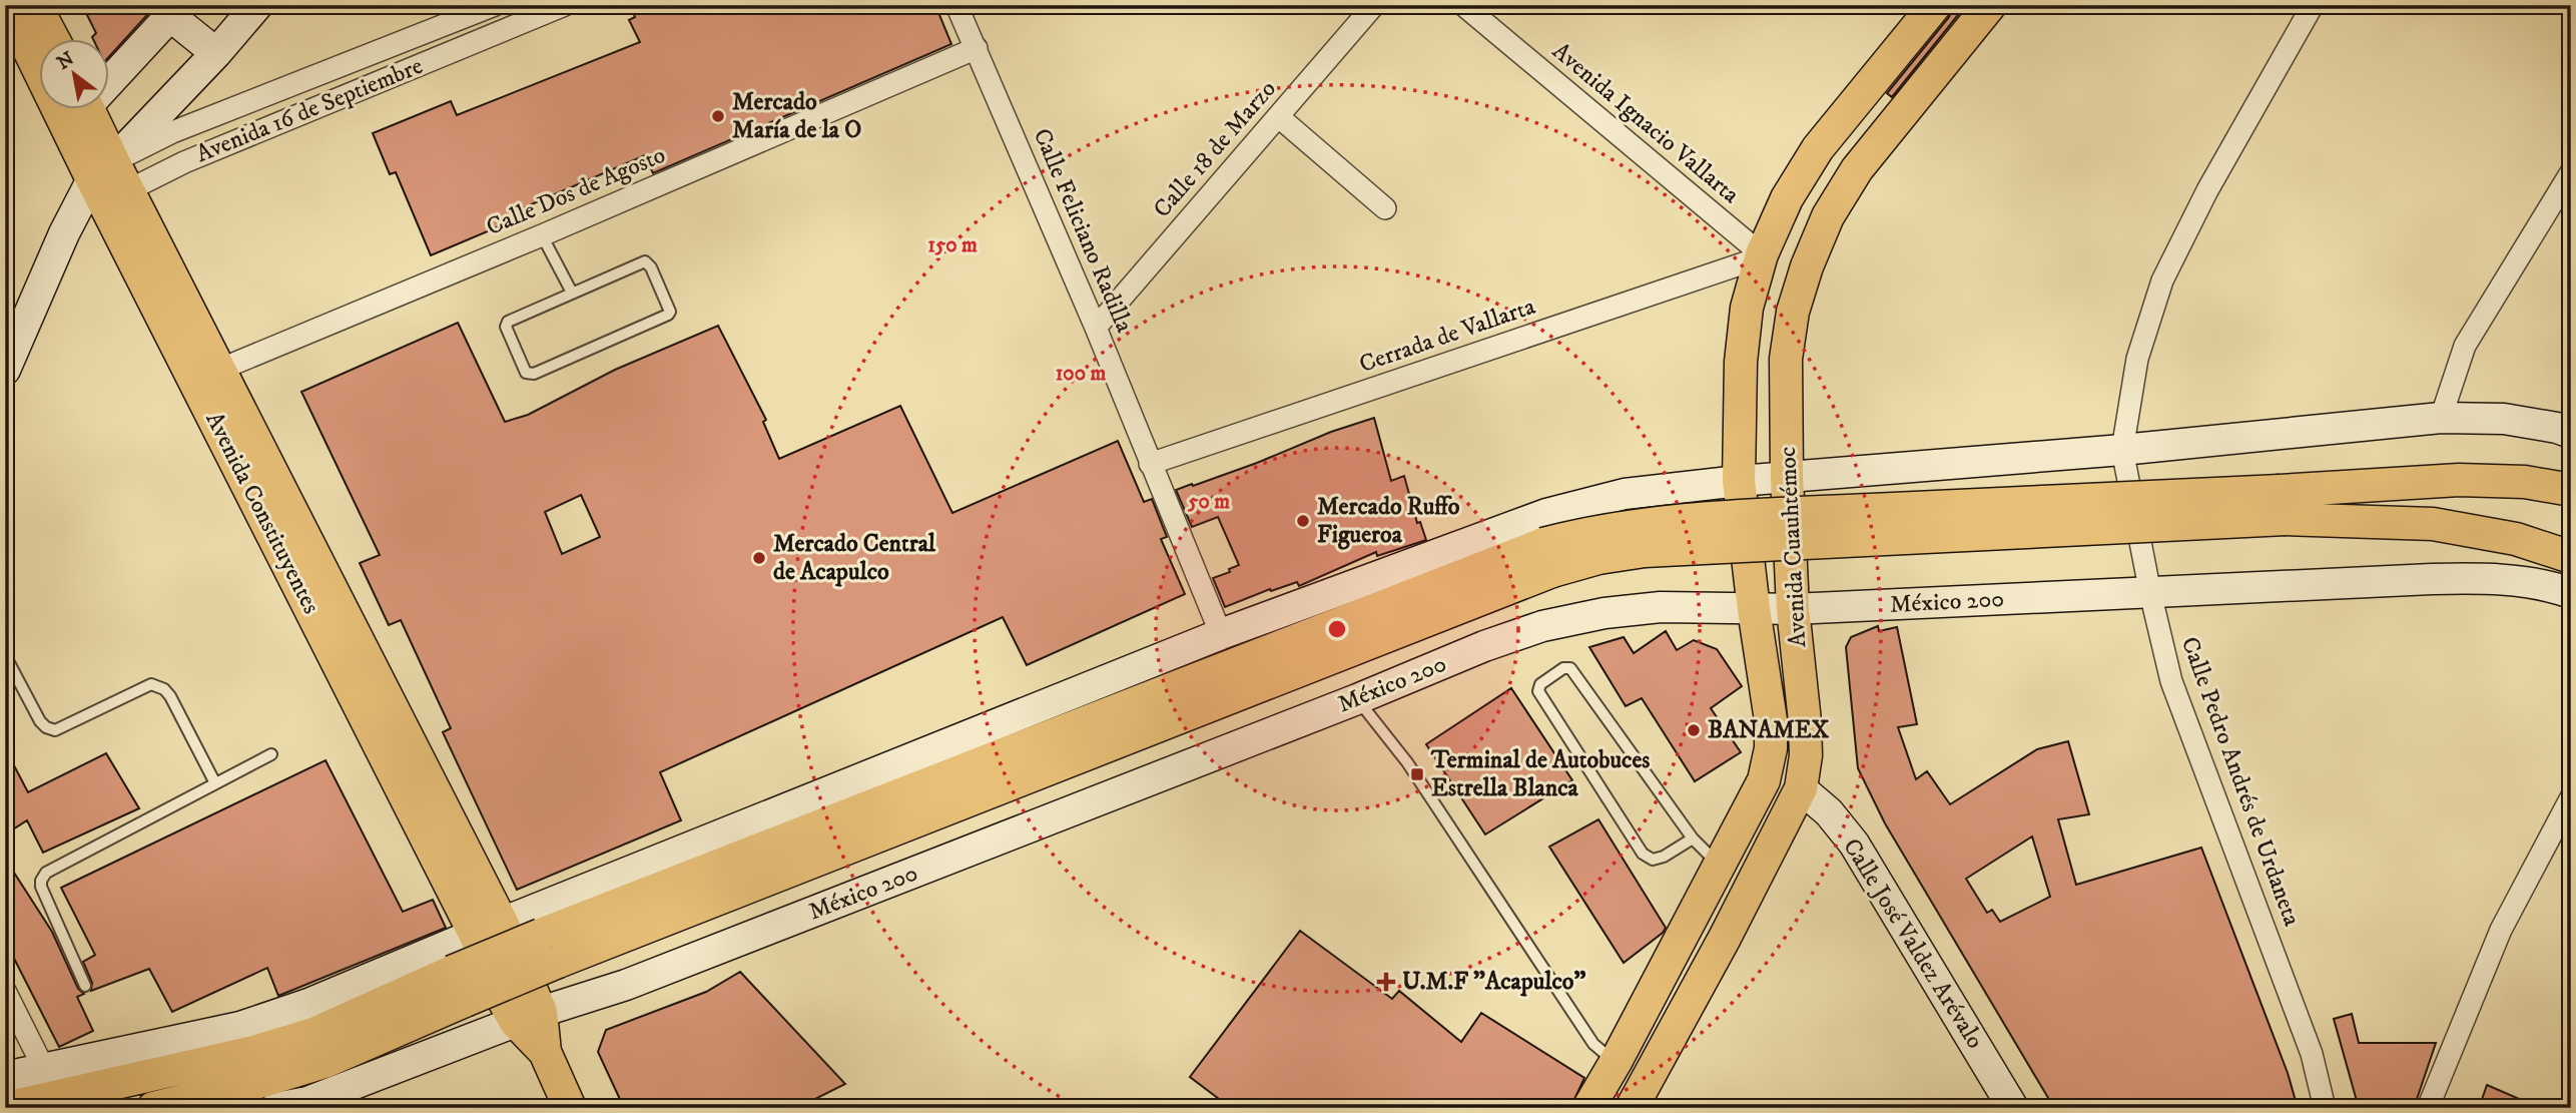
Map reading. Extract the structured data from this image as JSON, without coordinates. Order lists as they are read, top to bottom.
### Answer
{
  "streets": {
    "main road": ["Avenida Constituyentes", "Avenida Cuauhtémoc", "México 200"],
    "street": [
      "Avenida 16 de Septiembre",
      "Avenida Ignacio Vallarta",
      "Calle 18 de Marzo",
      "Calle Dos de Agosto",
      "Calle Feliciano Radilla",
      "Cerrada de Vallarta",
      "Calle Pedro Andrés de Urdaneta",
      "Calle José Valdez Arévalo"
    ]
  },
  "crossings": [
    ["Avenida 16 de Septiembre", "Avenida Constituyentes"],
    ["Avenida Ignacio Vallarta", "Cerrada de Vallarta"],
    ["Avenida Ignacio Vallarta", "Avenida Cuauhtémoc"],
    ["Calle 18 de Marzo", "Calle Feliciano Radilla"],
    ["Calle Dos de Agosto", "Calle Feliciano Radilla"],
    ["Calle Dos de Agosto", "Avenida Constituyentes"],
    ["Calle Feliciano Radilla", "Cerrada de Vallarta"],
    ["Cerrada de Vallarta", "Avenida Cuauhtémoc"],
    ["Avenida Constituyentes", "México 200"],
    ["Avenida Cuauhtémoc", "México 200"],
    ["Avenida Cuauhtémoc", "Calle José Valdez Arévalo"],
    ["México 200", "Calle Pedro Andrés de Urdaneta"]
  ],
  "places": {
    "other": [
      "Mercado María de la O",
      "Mercado Ruffo Figueroa",
      "Mercado Central de Acapulco",
      "BANAMEX"
    ],
    "transit": ["Terminal de Autobuces Estrella Blanca"],
    "health": ["U.M.F \"Acapulco\""]
  },
  "north": "top left",
  "rings": ["150 m", "100 m", "50 m"]
}
